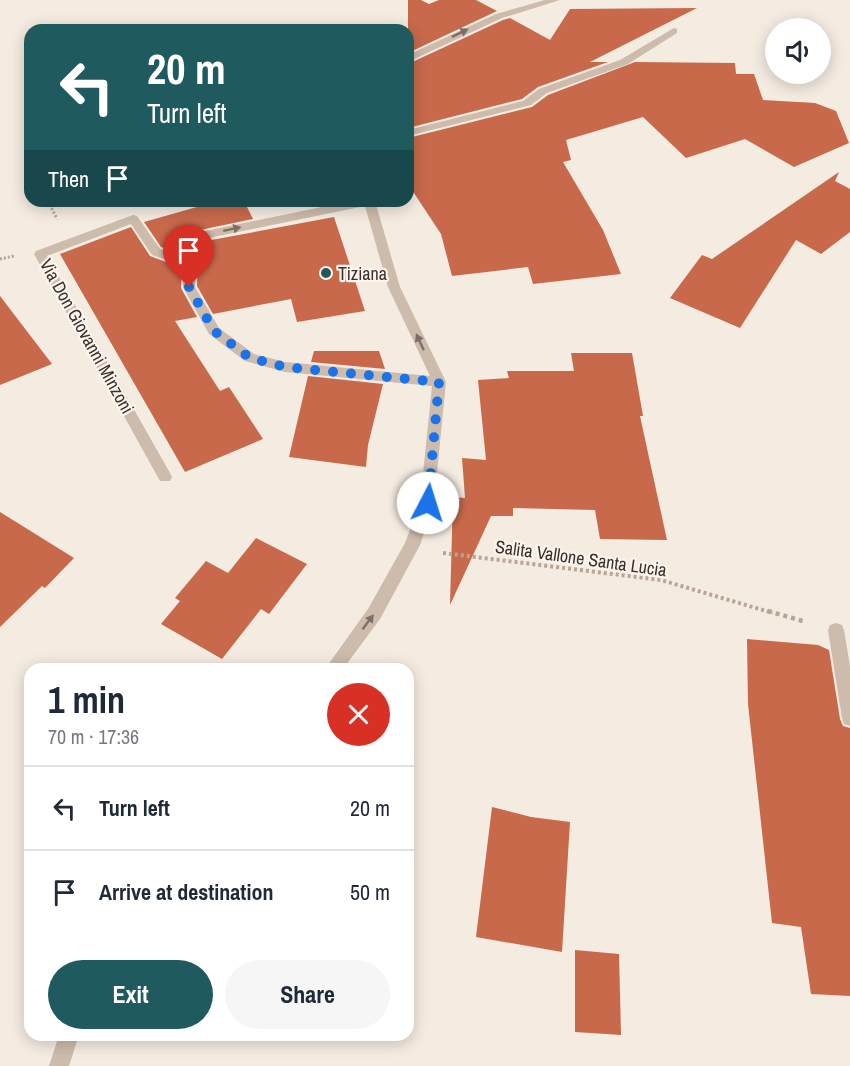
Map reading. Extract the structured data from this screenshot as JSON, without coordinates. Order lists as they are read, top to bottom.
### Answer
{
  "streets": {
    "street": ["Via Don Giovanni Minzoni"],
    "path": ["Salita Vallone Santa Lucia"]
  },
  "places": ["Tiziana"],
  "page": {
    "turn": ["20 m", "Turn left"],
    "then": "Then",
    "heading": ["1 min", "70 m · 17:36"],
    "list": [
      {
        "name": "Turn left",
        "value": "20 m"
      },
      {
        "name": "Arrive at destination",
        "value": "50 m"
      }
    ],
    "buttons": ["Exit", "Share"]
  }
}
